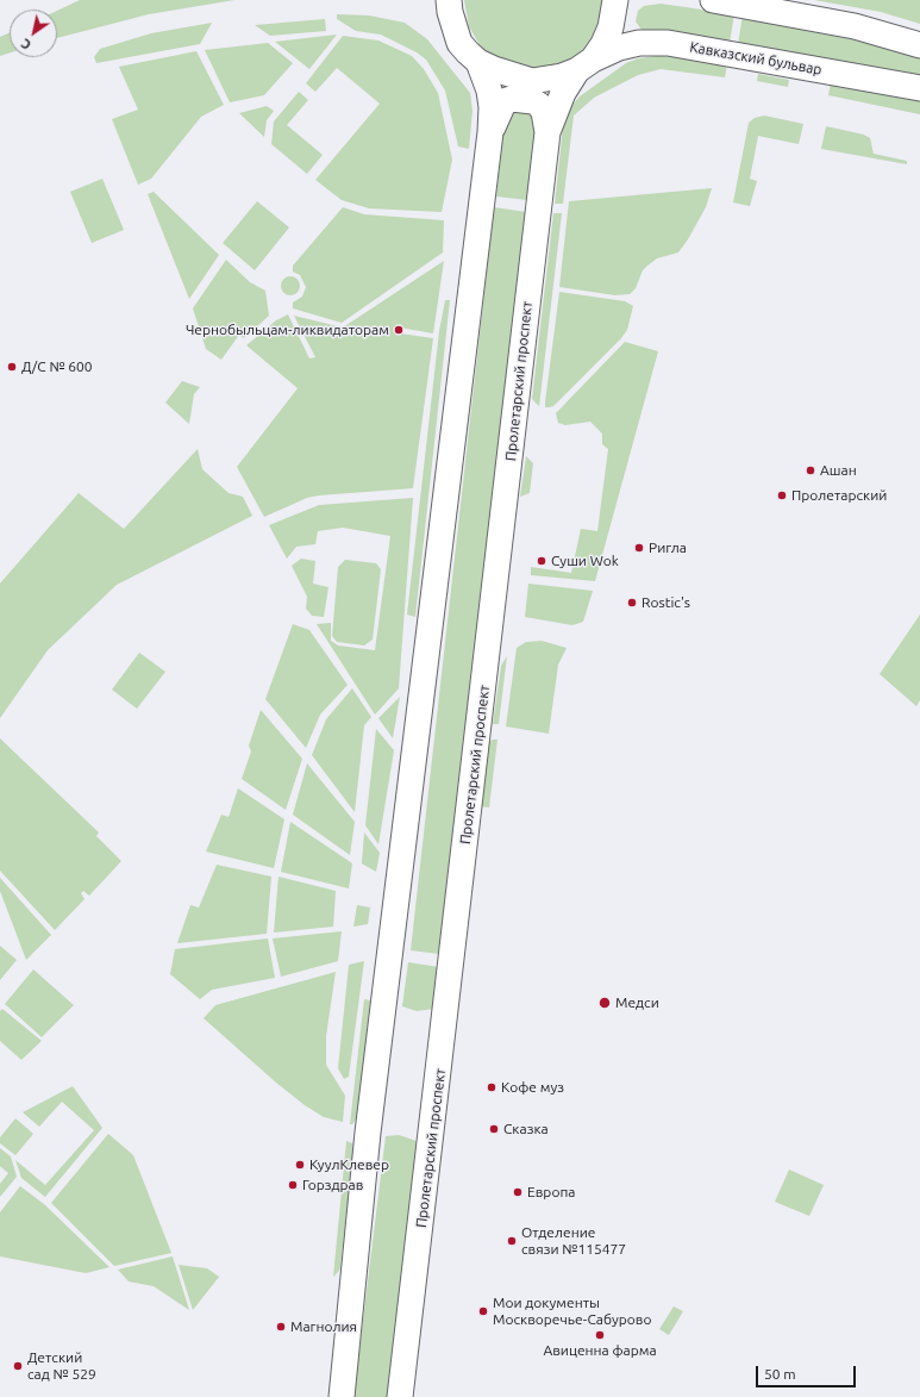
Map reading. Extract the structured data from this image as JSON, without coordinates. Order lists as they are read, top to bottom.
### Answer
{
  "streets": {
    "main road": ["Кавказский бульвар", "Пролетарский проспект"]
  },
  "crossings": [
    ["Кавказский бульвар", "Пролетарский проспект"]
  ],
  "places": [
    "Чернобыльцам-ликвидаторам",
    "Д/C № 600",
    "Ашан",
    "Пролетарский",
    "Ригла",
    "Суши Wok",
    "Rostic's",
    "Медси",
    "Кофе муз",
    "Сказка",
    "КуулКлевер",
    "Горздрав",
    "Европа",
    "Отделение связи №115477",
    "Мои документы Москворечье-Сабурово",
    "Магнолия",
    "Авиценна фарма",
    "Детский сад № 529"
  ],
  "scale_bar": "50 m",
  "north": "bottom left"
}
